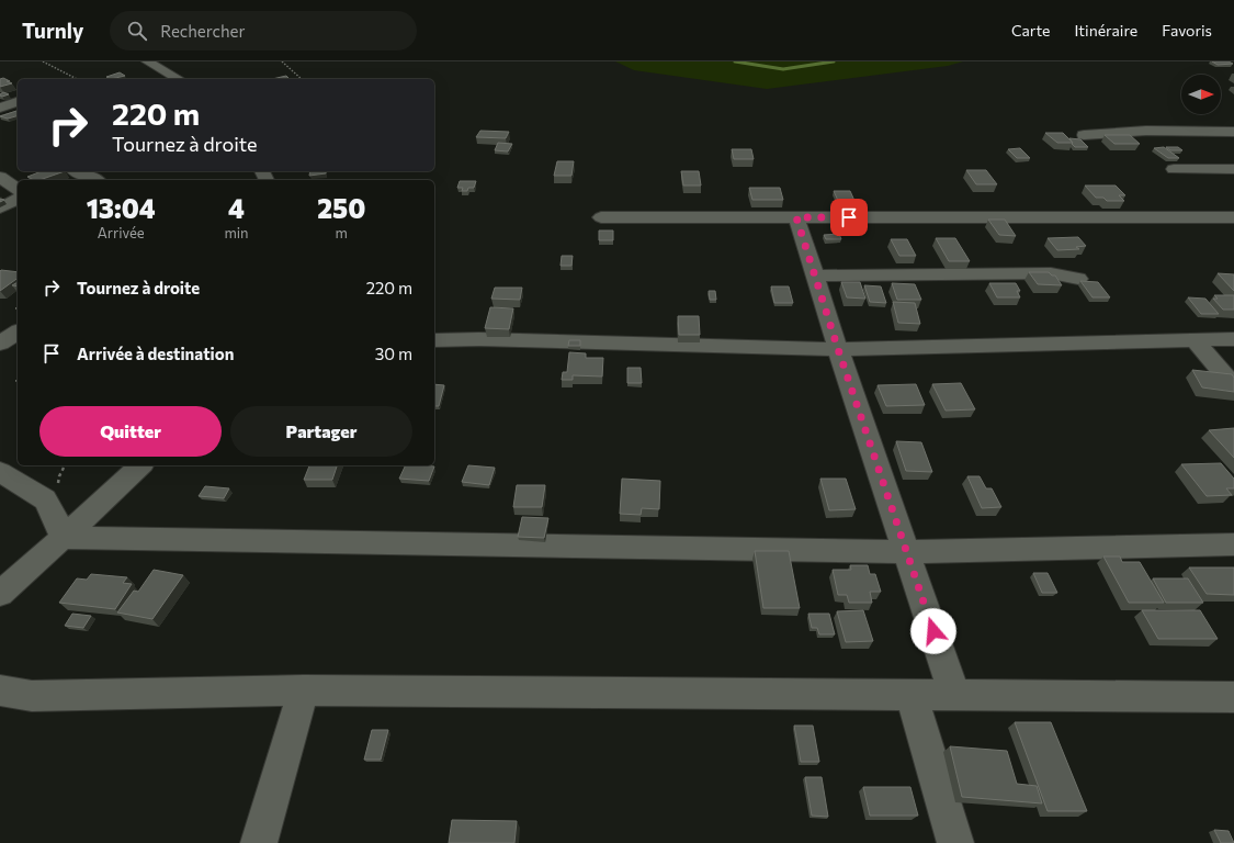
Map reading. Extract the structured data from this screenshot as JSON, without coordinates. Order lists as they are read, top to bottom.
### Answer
{
  "north": "right",
  "page": {
    "header": "Turnly",
    "search": "Rechercher",
    "nav": ["Carte", "Itinéraire", "Favoris"],
    "turn": ["220 m", "Tournez à droite"],
    "eta": [
      "13:04",
      "Arrivée",
      "4",
      "min",
      "250",
      "m"
    ],
    "list": [
      {
        "name": "Tournez à droite",
        "value": "220 m"
      },
      {
        "name": "Arrivée à destination",
        "value": "30 m"
      }
    ],
    "buttons": ["Quitter", "Partager"]
  }
}
